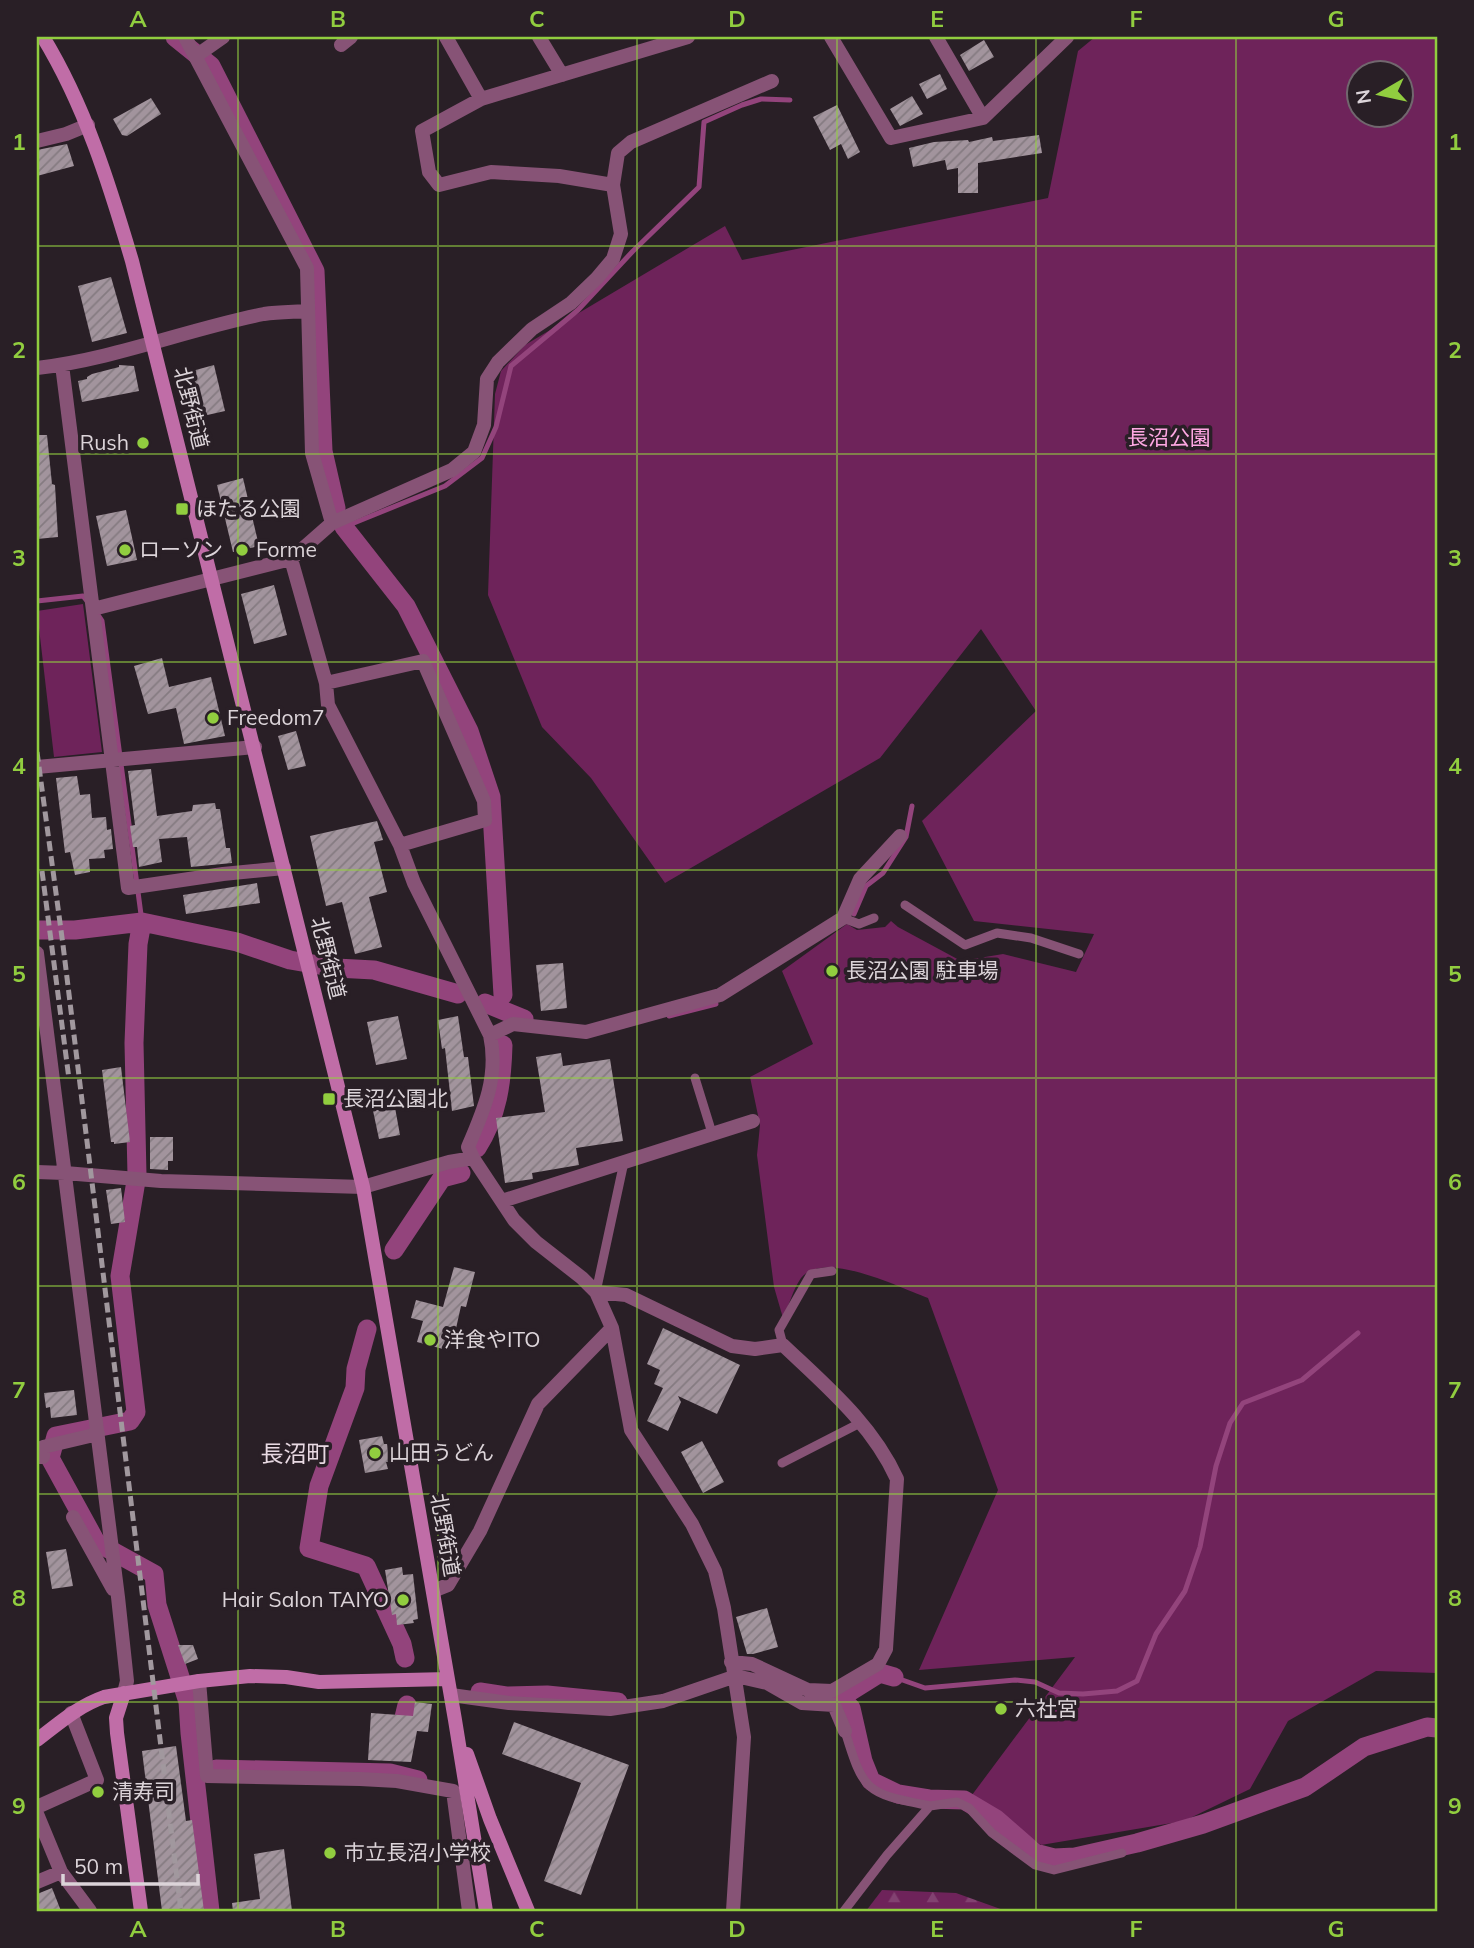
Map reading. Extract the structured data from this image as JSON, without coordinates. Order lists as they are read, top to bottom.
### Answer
{
  "streets": {
    "main road": ["北野街道"]
  },
  "districts": ["長沼町"],
  "parks": ["長沼公園"],
  "places": {
    "other": [
      "Rush",
      "ローソン",
      "Forme",
      "Freedom7",
      "長沼公園 駐車場",
      "洋食やITO",
      "山田うどん",
      "Hair Salon TAIYO",
      "六社宮",
      "清寿司",
      "市立長沼小学校"
    ],
    "transit": ["ほたる公園", "長沼公園北"]
  },
  "scale_bar": "50 m",
  "north": "left",
  "grid": {
    "columns": [
      "A",
      "B",
      "C",
      "D",
      "E",
      "F",
      "G"
    ],
    "rows": [
      "1",
      "2",
      "3",
      "4",
      "5",
      "6",
      "7",
      "8",
      "9"
    ]
  }
}
